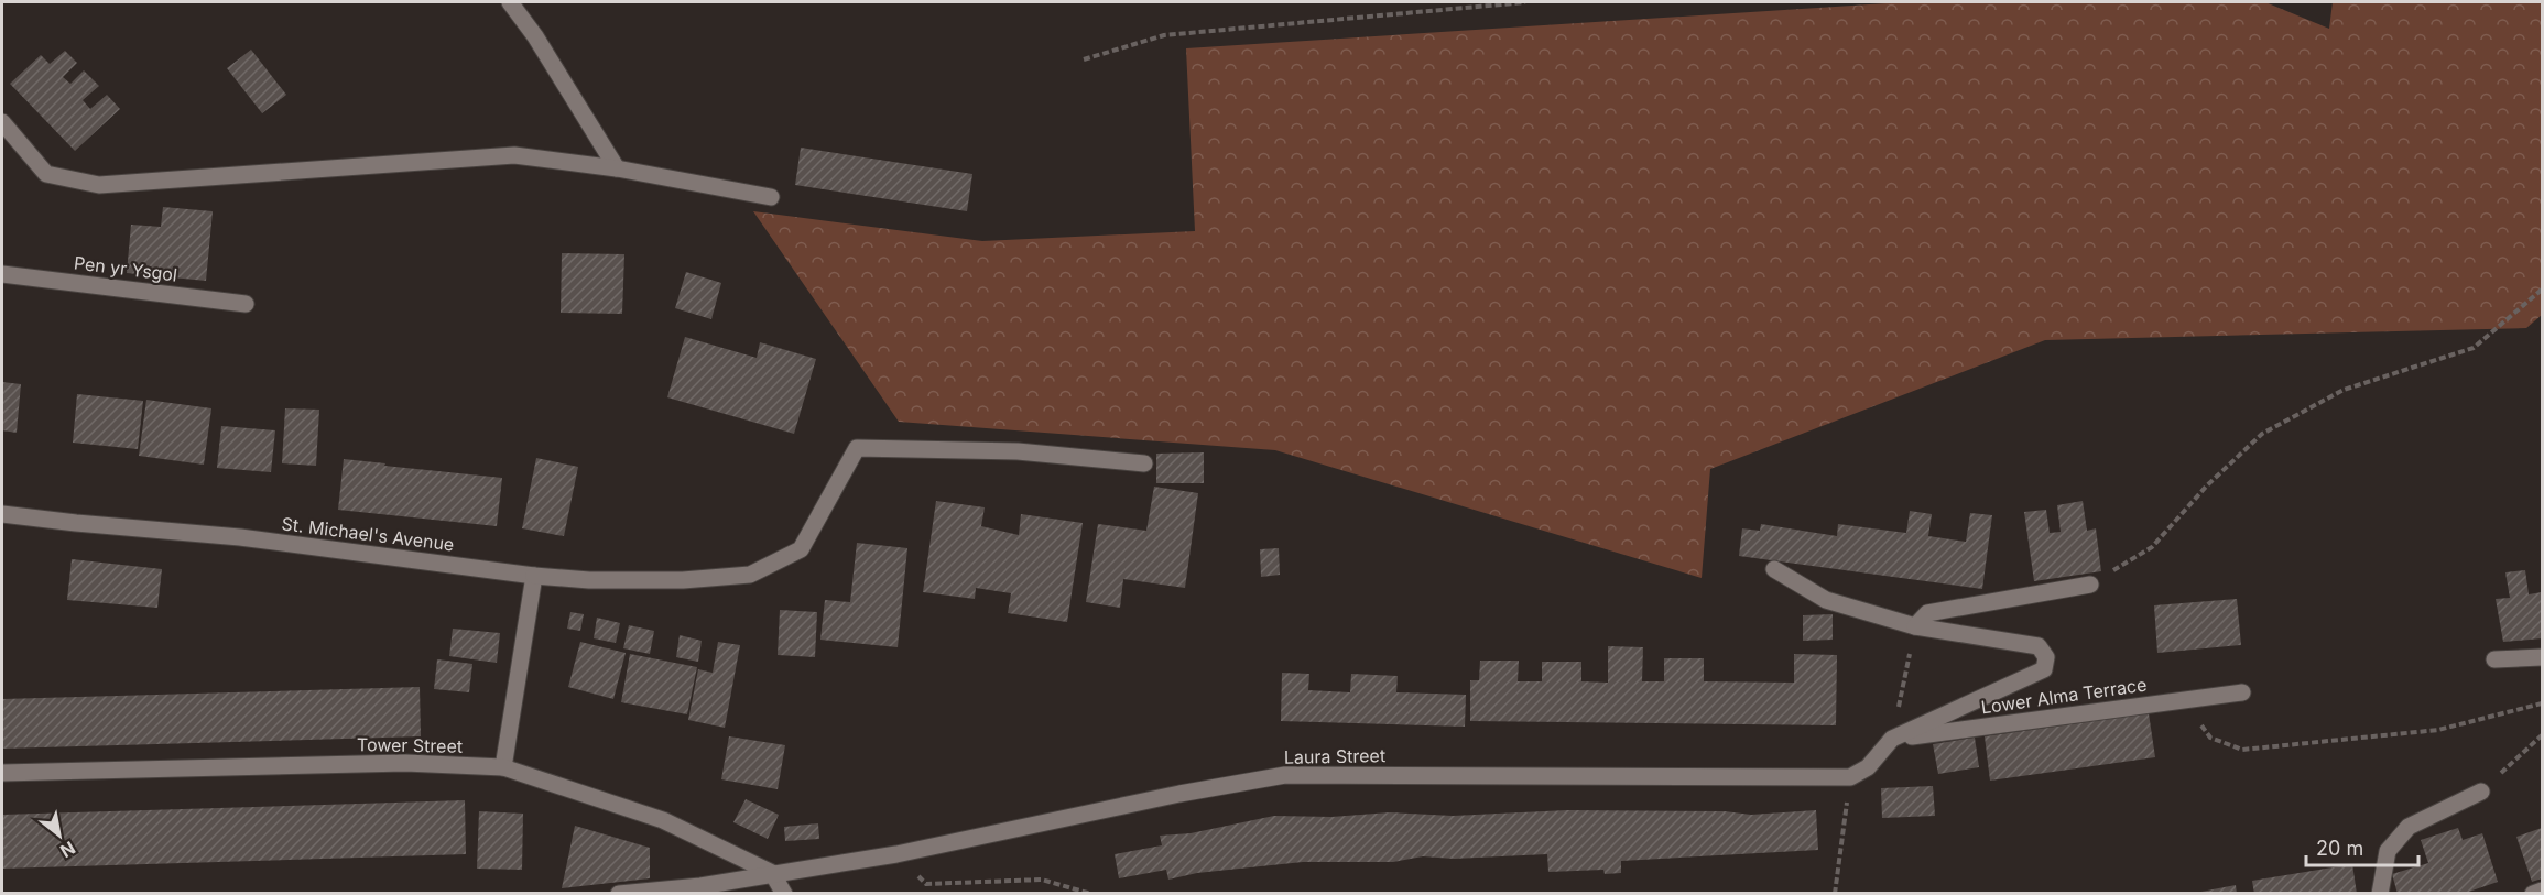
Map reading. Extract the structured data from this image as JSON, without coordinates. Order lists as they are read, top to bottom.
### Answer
{
  "streets": {
    "street": [
      "Pen yr Ysgol",
      "St. Michael's Avenue",
      "Lower Alma Terrace",
      "Tower Street",
      "Laura Street"
    ]
  },
  "crossings": [
    ["Tower Street", "Laura Street"]
  ],
  "scale_bar": "20 m",
  "north": "bottom right"
}
